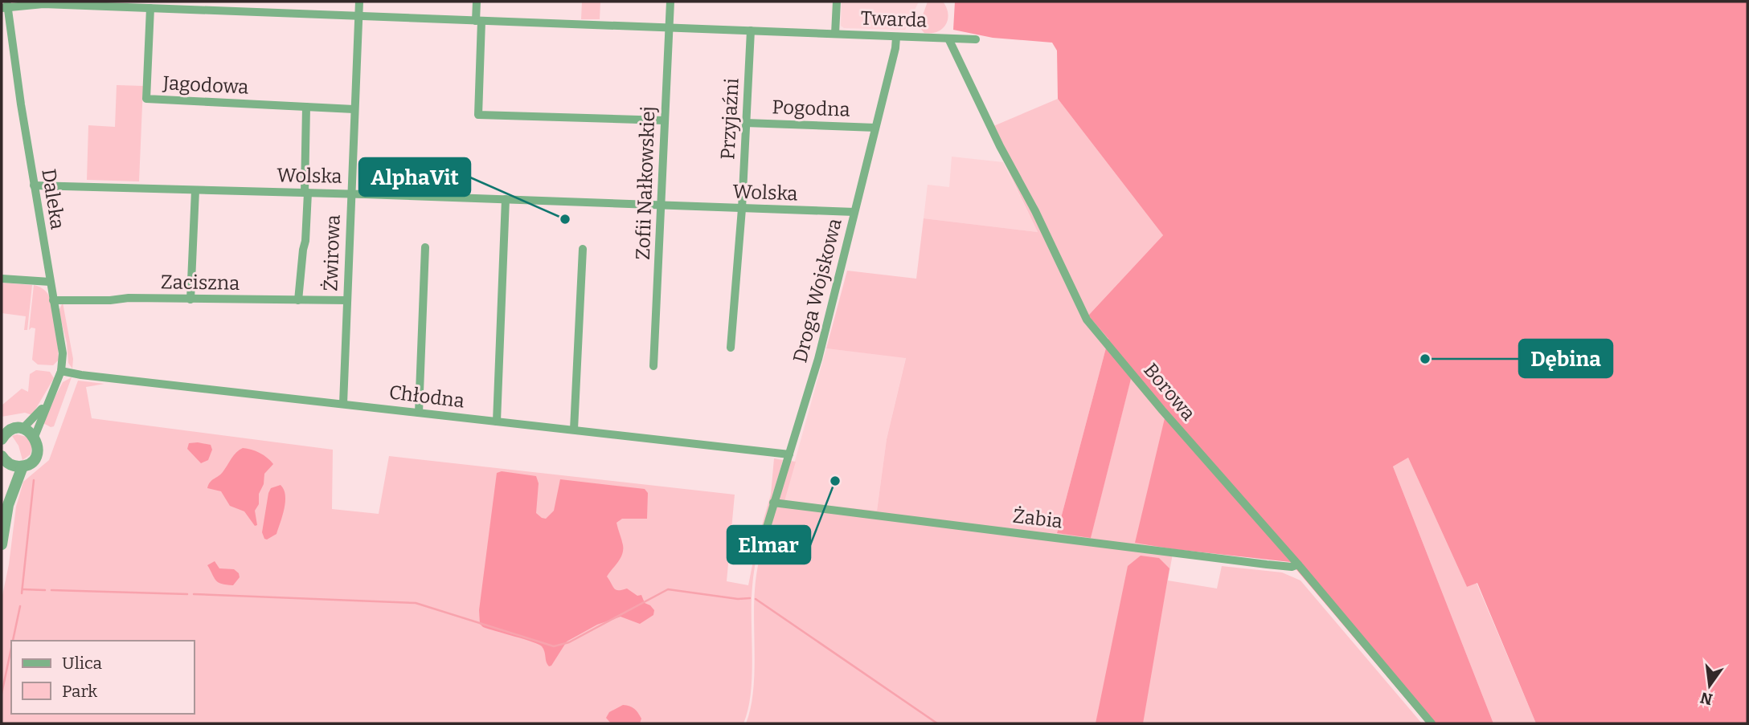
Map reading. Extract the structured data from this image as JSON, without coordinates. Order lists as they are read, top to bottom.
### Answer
{
  "streets": {
    "street": [
      "Twarda",
      "Jagodowa",
      "Pogodna",
      "Przyjaźni",
      "Wolska",
      "Zofii Nałkowskiej",
      "Daleka",
      "Żwirowa",
      "Zaciszna",
      "Droga Wojskowa",
      "Borowa",
      "Chłodna",
      "Żabia"
    ]
  },
  "crossings": [
    ["Twarda", "Jagodowa"],
    ["Twarda", "Przyjaźni"],
    ["Twarda", "Zofii Nałkowskiej"],
    ["Twarda", "Daleka"],
    ["Twarda", "Żwirowa"],
    ["Twarda", "Droga Wojskowa"],
    ["Twarda", "Borowa"],
    ["Jagodowa", "Żwirowa"],
    ["Pogodna", "Przyjaźni"],
    ["Pogodna", "Droga Wojskowa"],
    ["Przyjaźni", "Wolska"],
    ["Wolska", "Zofii Nałkowskiej"],
    ["Wolska", "Daleka"],
    ["Wolska", "Żwirowa"],
    ["Wolska", "Droga Wojskowa"],
    ["Daleka", "Zaciszna"],
    ["Daleka", "Chłodna"],
    ["Żwirowa", "Zaciszna"],
    ["Żwirowa", "Chłodna"],
    ["Droga Wojskowa", "Chłodna"],
    ["Droga Wojskowa", "Żabia"],
    ["Borowa", "Żabia"]
  ],
  "places": ["AlphaVit", "Dębina", "Elmar"],
  "legend": ["Ulica", "Park"],
  "north": "bottom"
}
